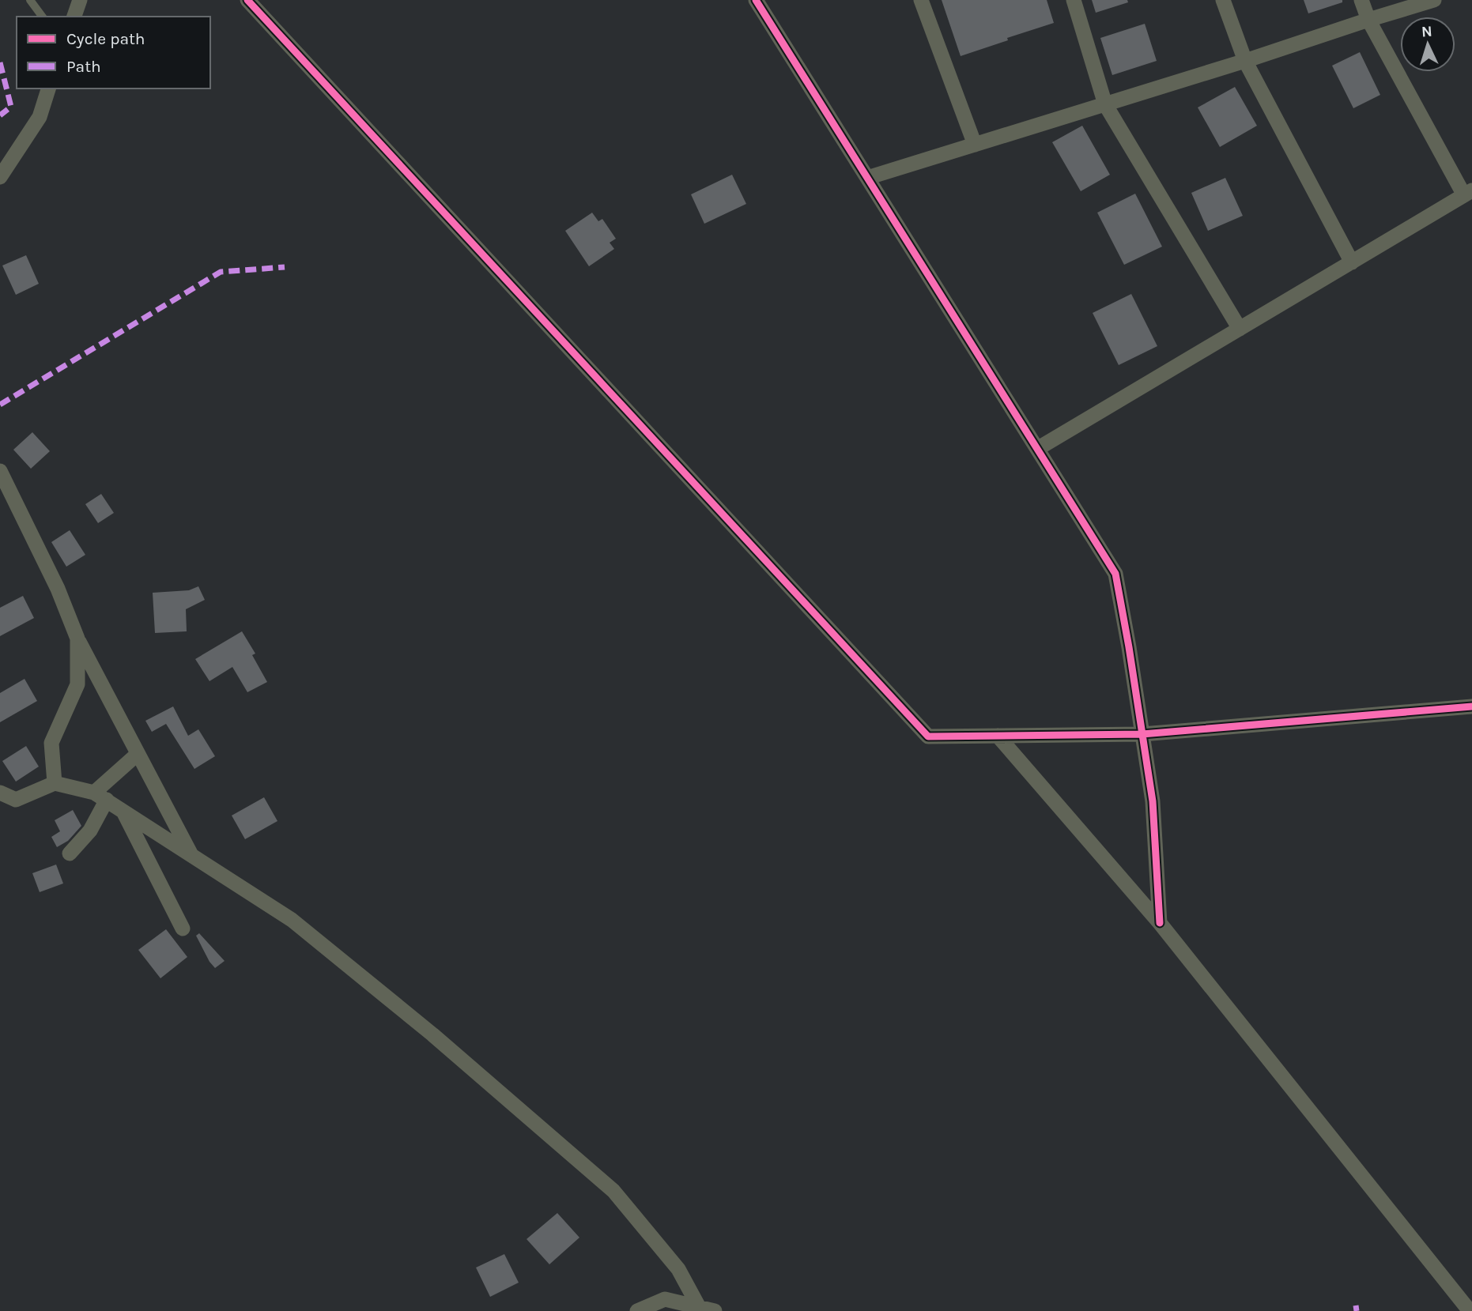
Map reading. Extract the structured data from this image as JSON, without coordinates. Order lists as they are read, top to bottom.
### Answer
{
  "legend": ["Cycle path", "Path"],
  "north": "top"
}
